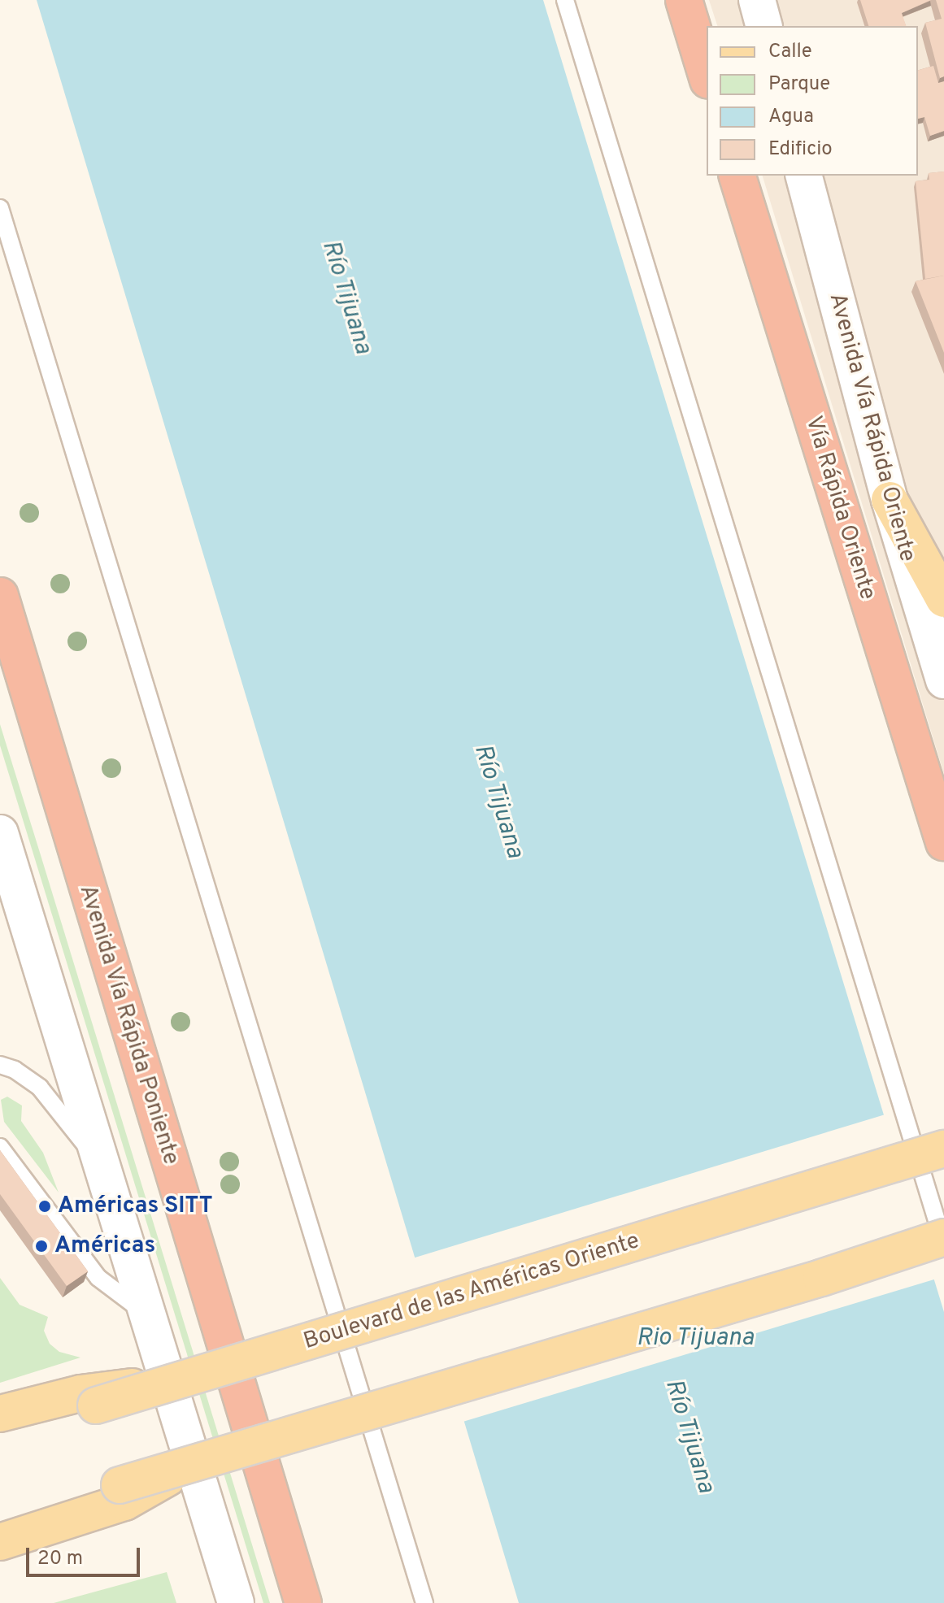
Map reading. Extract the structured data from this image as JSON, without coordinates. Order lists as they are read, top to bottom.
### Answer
{
  "streets": {
    "highway": ["Vía Rápida Oriente", "Avenida Vía Rápida Poniente"],
    "main road": ["Avenida Vía Rápida Oriente", "Boulevard de las Américas Oriente"]
  },
  "water": ["Río Tijuana", "Rio Tijuana"],
  "places": ["Américas SITT", "Américas"],
  "legend": [
    "Calle",
    "Parque",
    "Agua",
    "Edificio"
  ],
  "scale_bar": "20 m"
}
